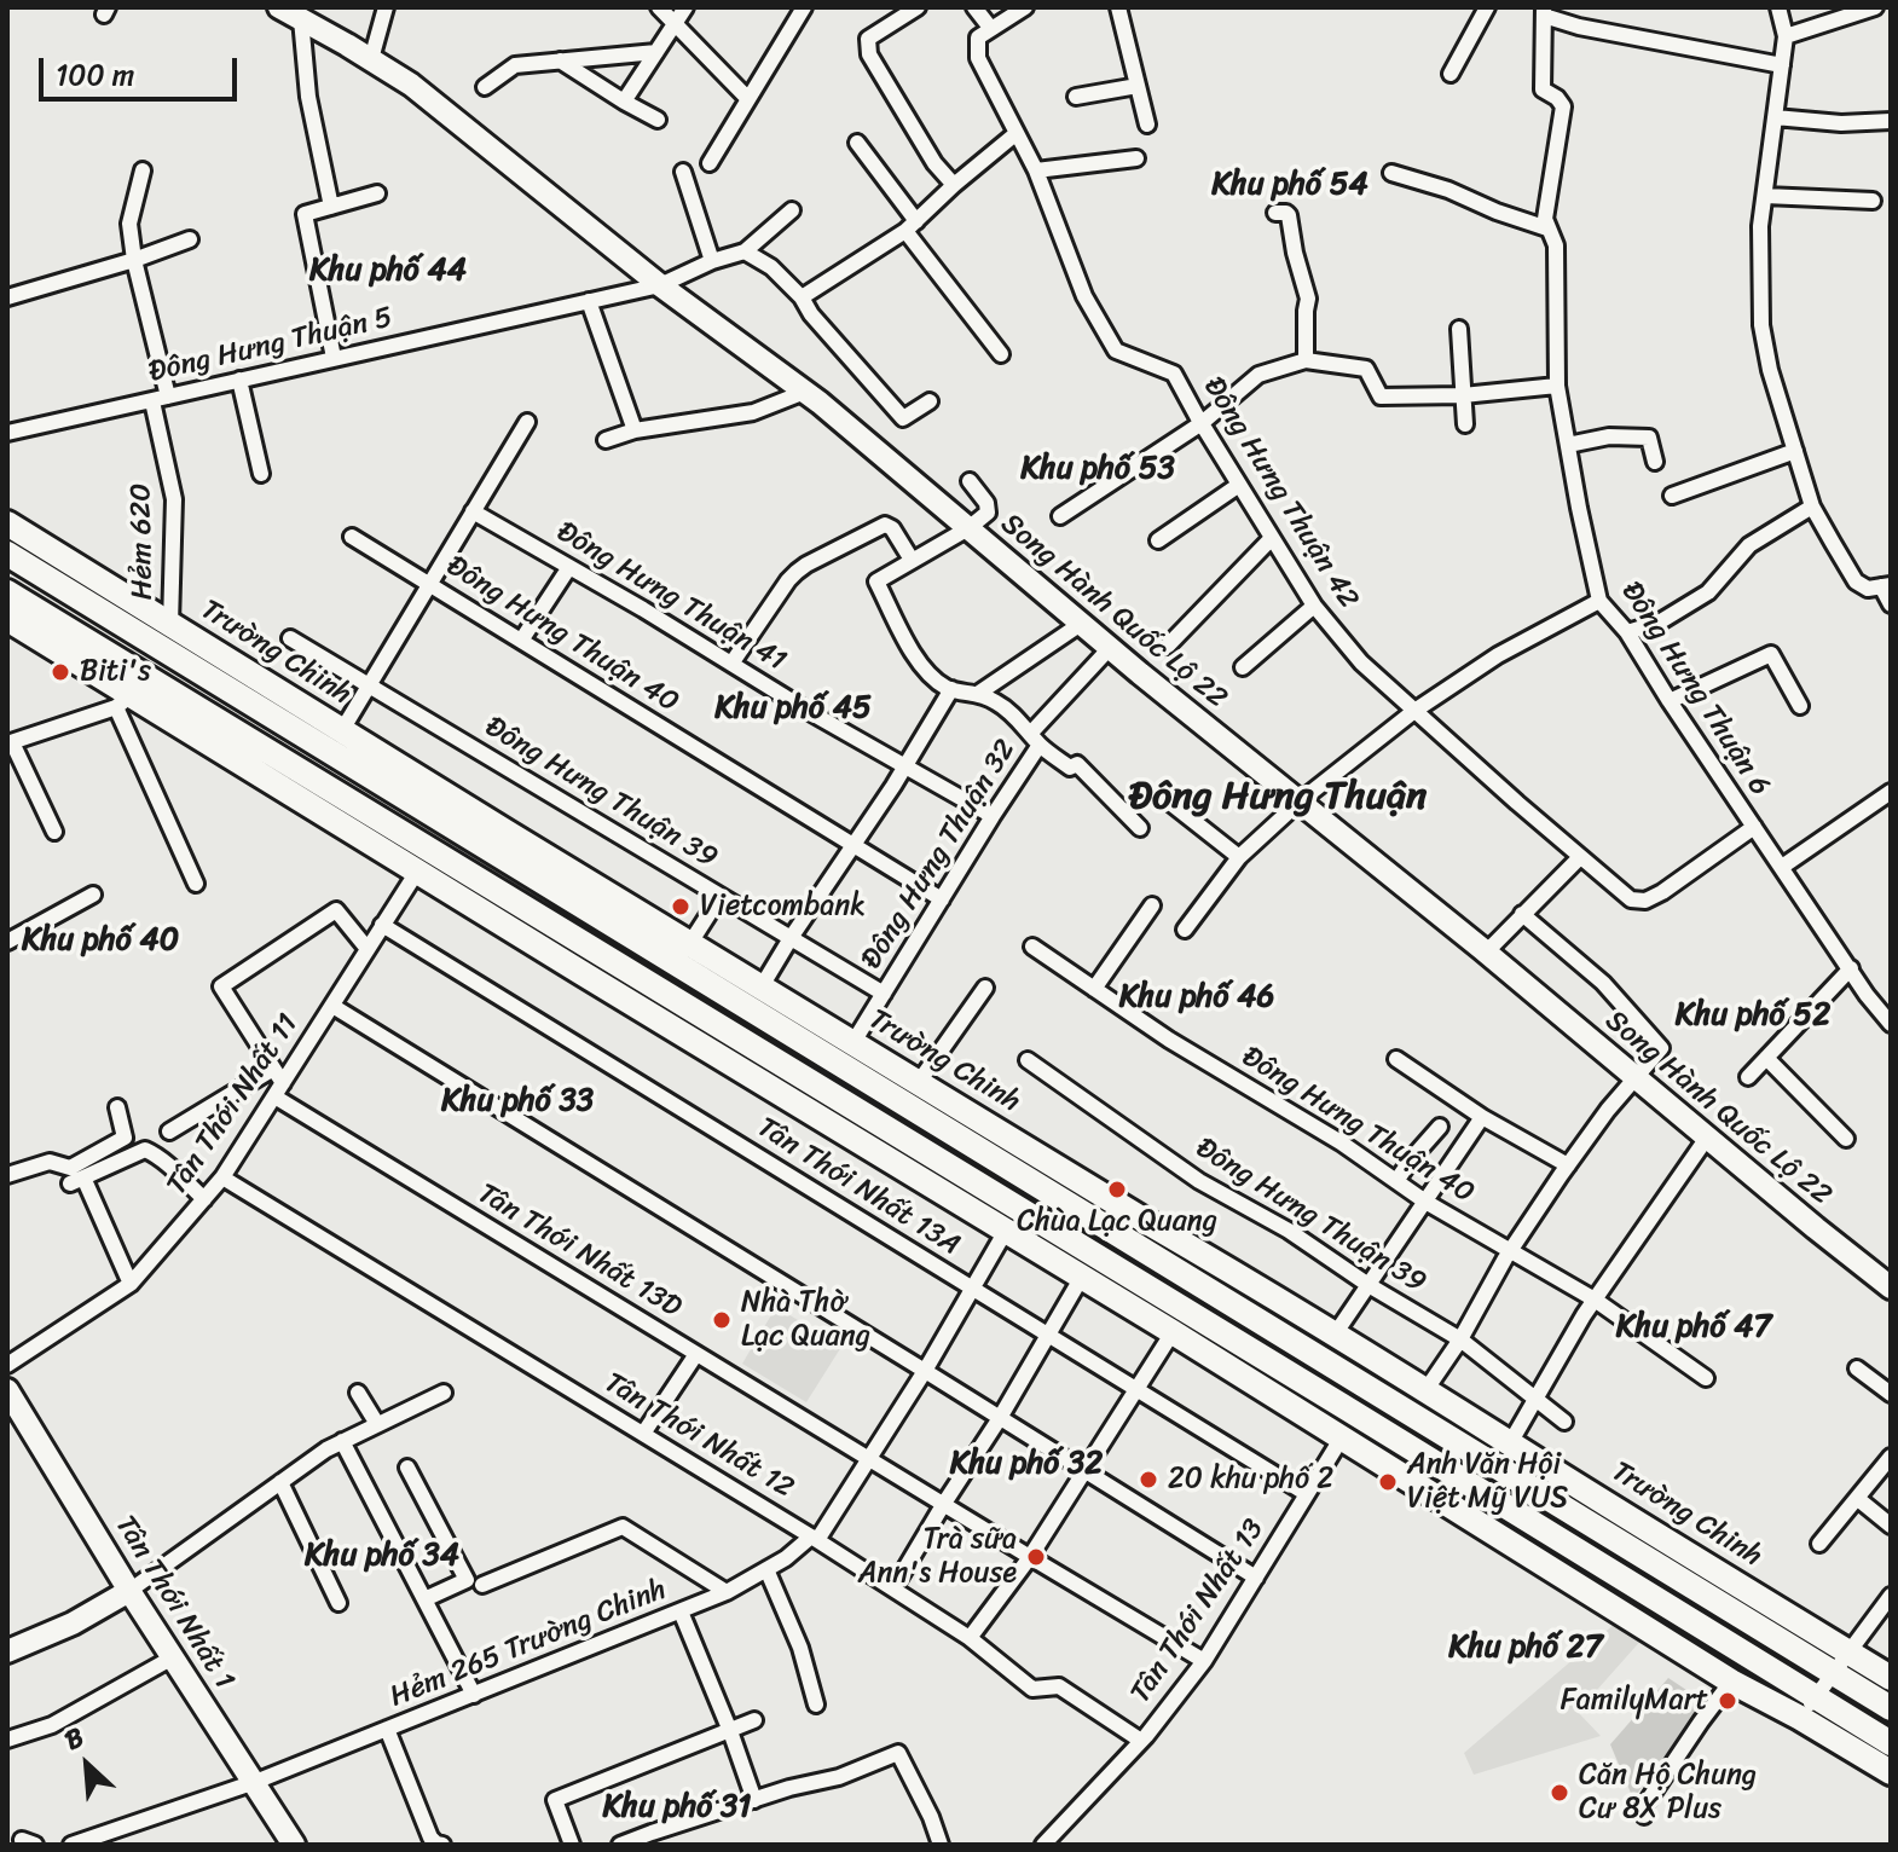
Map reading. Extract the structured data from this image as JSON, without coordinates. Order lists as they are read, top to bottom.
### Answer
{
  "streets": {
    "main road": ["Trường Chinh"],
    "street": [
      "Đông Hưng Thuận 5",
      "Đông Hưng Thuận 42",
      "Hẻm 620",
      "Đông Hưng Thuận 41",
      "Song Hành Quốc Lộ 22",
      "Đông Hưng Thuận 40",
      "Đông Hưng Thuận 6",
      "Đông Hưng Thuận 39",
      "Đông Hưng Thuận 32",
      "Tân Thới Nhất 11",
      "Tân Thới Nhất 13A",
      "Tân Thới Nhất 13D",
      "Tân Thới Nhất 12",
      "Tân Thới Nhất 1",
      "Tân Thới Nhất 13",
      "Hẻm 265 Trường Chinh"
    ]
  },
  "crossings": [
    ["Đông Hưng Thuận 5", "Hẻm 620"],
    ["Đông Hưng Thuận 5", "Song Hành Quốc Lộ 22"],
    ["Đông Hưng Thuận 42", "Đông Hưng Thuận 6"],
    ["Hẻm 620", "Trường Chinh"],
    ["Đông Hưng Thuận 41", "Đông Hưng Thuận 32"],
    ["Song Hành Quốc Lộ 22", "Đông Hưng Thuận 32"],
    ["Đông Hưng Thuận 40", "Đông Hưng Thuận 32"],
    ["Trường Chinh", "Đông Hưng Thuận 32"],
    ["Đông Hưng Thuận 39", "Đông Hưng Thuận 32"],
    ["Tân Thới Nhất 11", "Tân Thới Nhất 13A"],
    ["Tân Thới Nhất 11", "Tân Thới Nhất 13D"],
    ["Tân Thới Nhất 11", "Tân Thới Nhất 12"],
    ["Tân Thới Nhất 13A", "Tân Thới Nhất 13"],
    ["Tân Thới Nhất 13A", "Hẻm 265 Trường Chinh"],
    ["Tân Thới Nhất 13D", "Tân Thới Nhất 13"],
    ["Tân Thới Nhất 13D", "Hẻm 265 Trường Chinh"],
    ["Tân Thới Nhất 12", "Tân Thới Nhất 13"],
    ["Tân Thới Nhất 12", "Hẻm 265 Trường Chinh"],
    ["Tân Thới Nhất 1", "Hẻm 265 Trường Chinh"]
  ],
  "districts": [
    "Khu phố 54",
    "Khu phố 44",
    "Khu phố 53",
    "Khu phố 45",
    "Đông Hưng Thuận",
    "Khu phố 40",
    "Khu phố 46",
    "Khu phố 52",
    "Khu phố 33",
    "Khu phố 47",
    "Khu phố 32",
    "Khu phố 34",
    "Khu phố 27",
    "Khu phố 31"
  ],
  "places": [
    "Biti's",
    "Vietcombank",
    "Chùa Lạc Quang",
    "Nhà Thờ Lạc Quang",
    "20 khu phố 2",
    "Anh Văn Hội Việt Mỹ VUS",
    "Trà sữa Ann's House",
    "FamilyMart",
    "Căn Hộ Chung Cư 8X Plus"
  ],
  "scale_bar": "100 m",
  "north": "top left"
}
